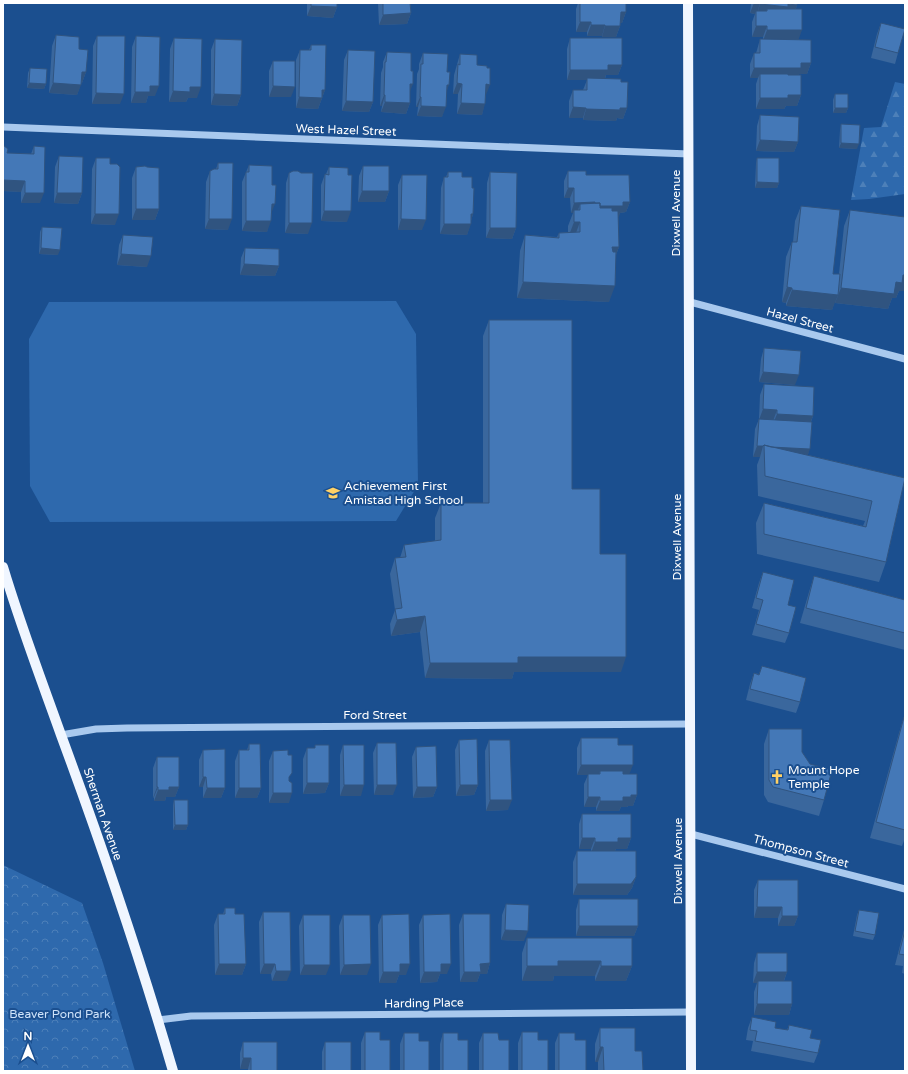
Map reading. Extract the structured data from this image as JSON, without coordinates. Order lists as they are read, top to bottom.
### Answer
{
  "streets": {
    "main road": ["Dixwell Avenue", "Sherman Avenue"],
    "street": [
      "West Hazel Street",
      "Hazel Street",
      "Ford Street",
      "Thompson Street",
      "Harding Place"
    ]
  },
  "crossings": [
    ["West Hazel Street", "Dixwell Avenue"],
    ["Dixwell Avenue", "Hazel Street"],
    ["Dixwell Avenue", "Ford Street"],
    ["Dixwell Avenue", "Thompson Street"],
    ["Dixwell Avenue", "Harding Place"],
    ["Ford Street", "Sherman Avenue"],
    ["Sherman Avenue", "Harding Place"]
  ],
  "parks": ["Beaver Pond Park"],
  "places": {
    "school or university": ["Achievement First Amistad High School"],
    "church": ["Mount Hope Temple"]
  },
  "north": "top"
}
